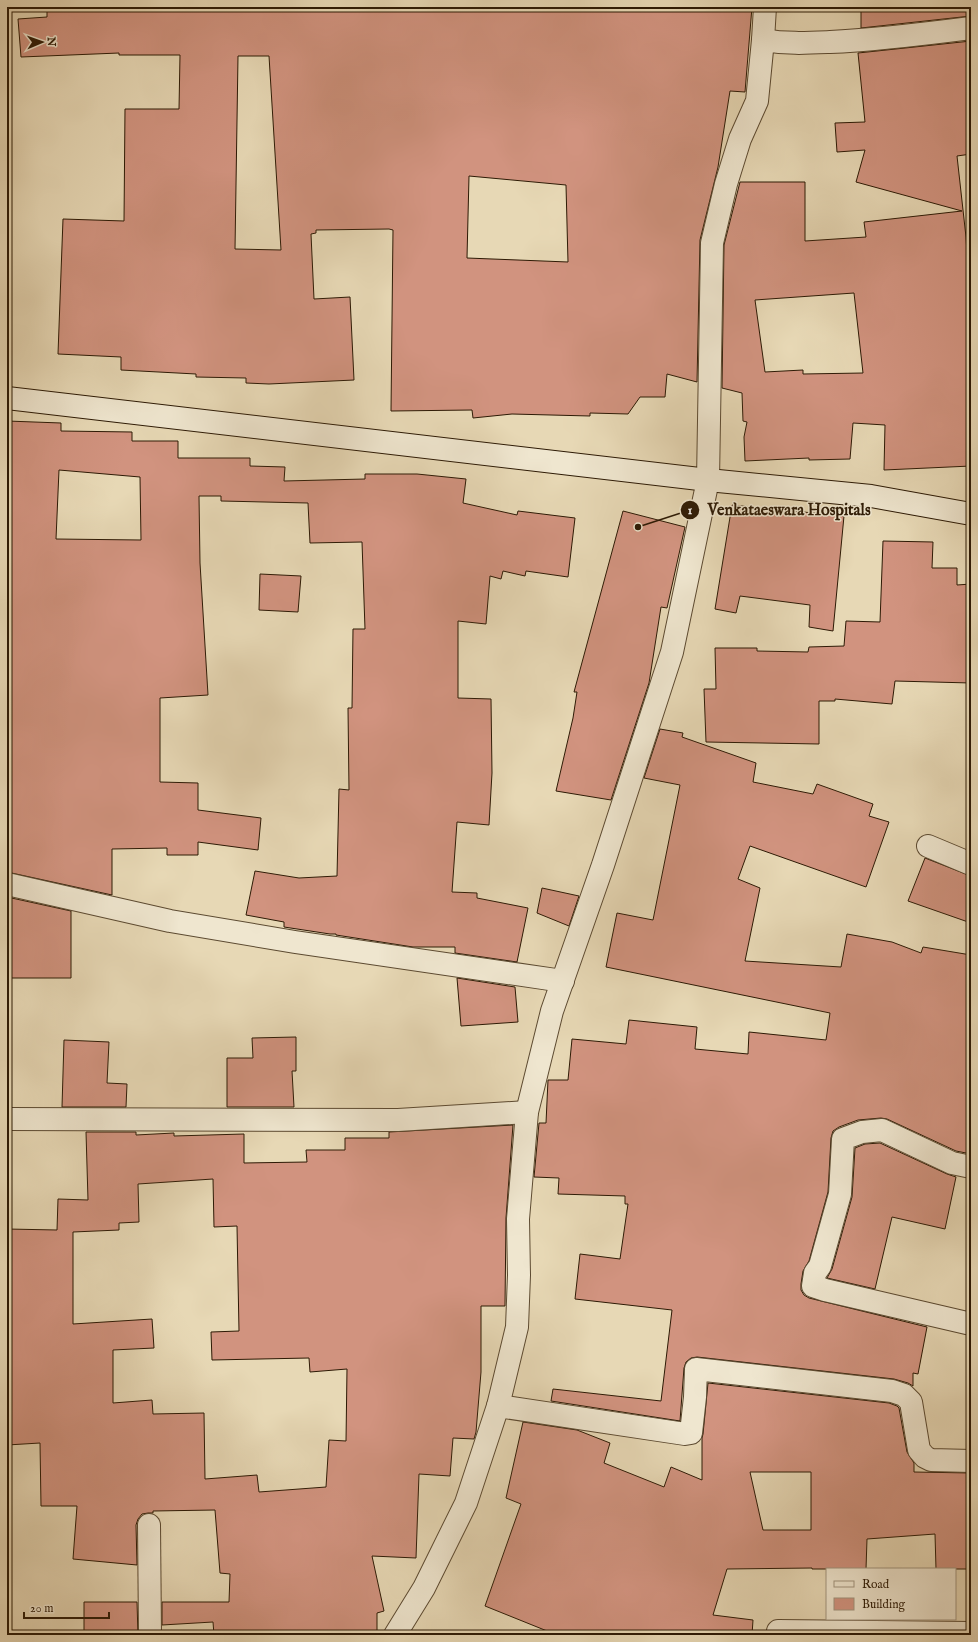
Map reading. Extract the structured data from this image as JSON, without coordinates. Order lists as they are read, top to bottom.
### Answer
{
  "places": ["Venkataeswara Hospitals"],
  "legend": ["Road", "Building"],
  "scale_bar": "20 m",
  "north": "right"
}
